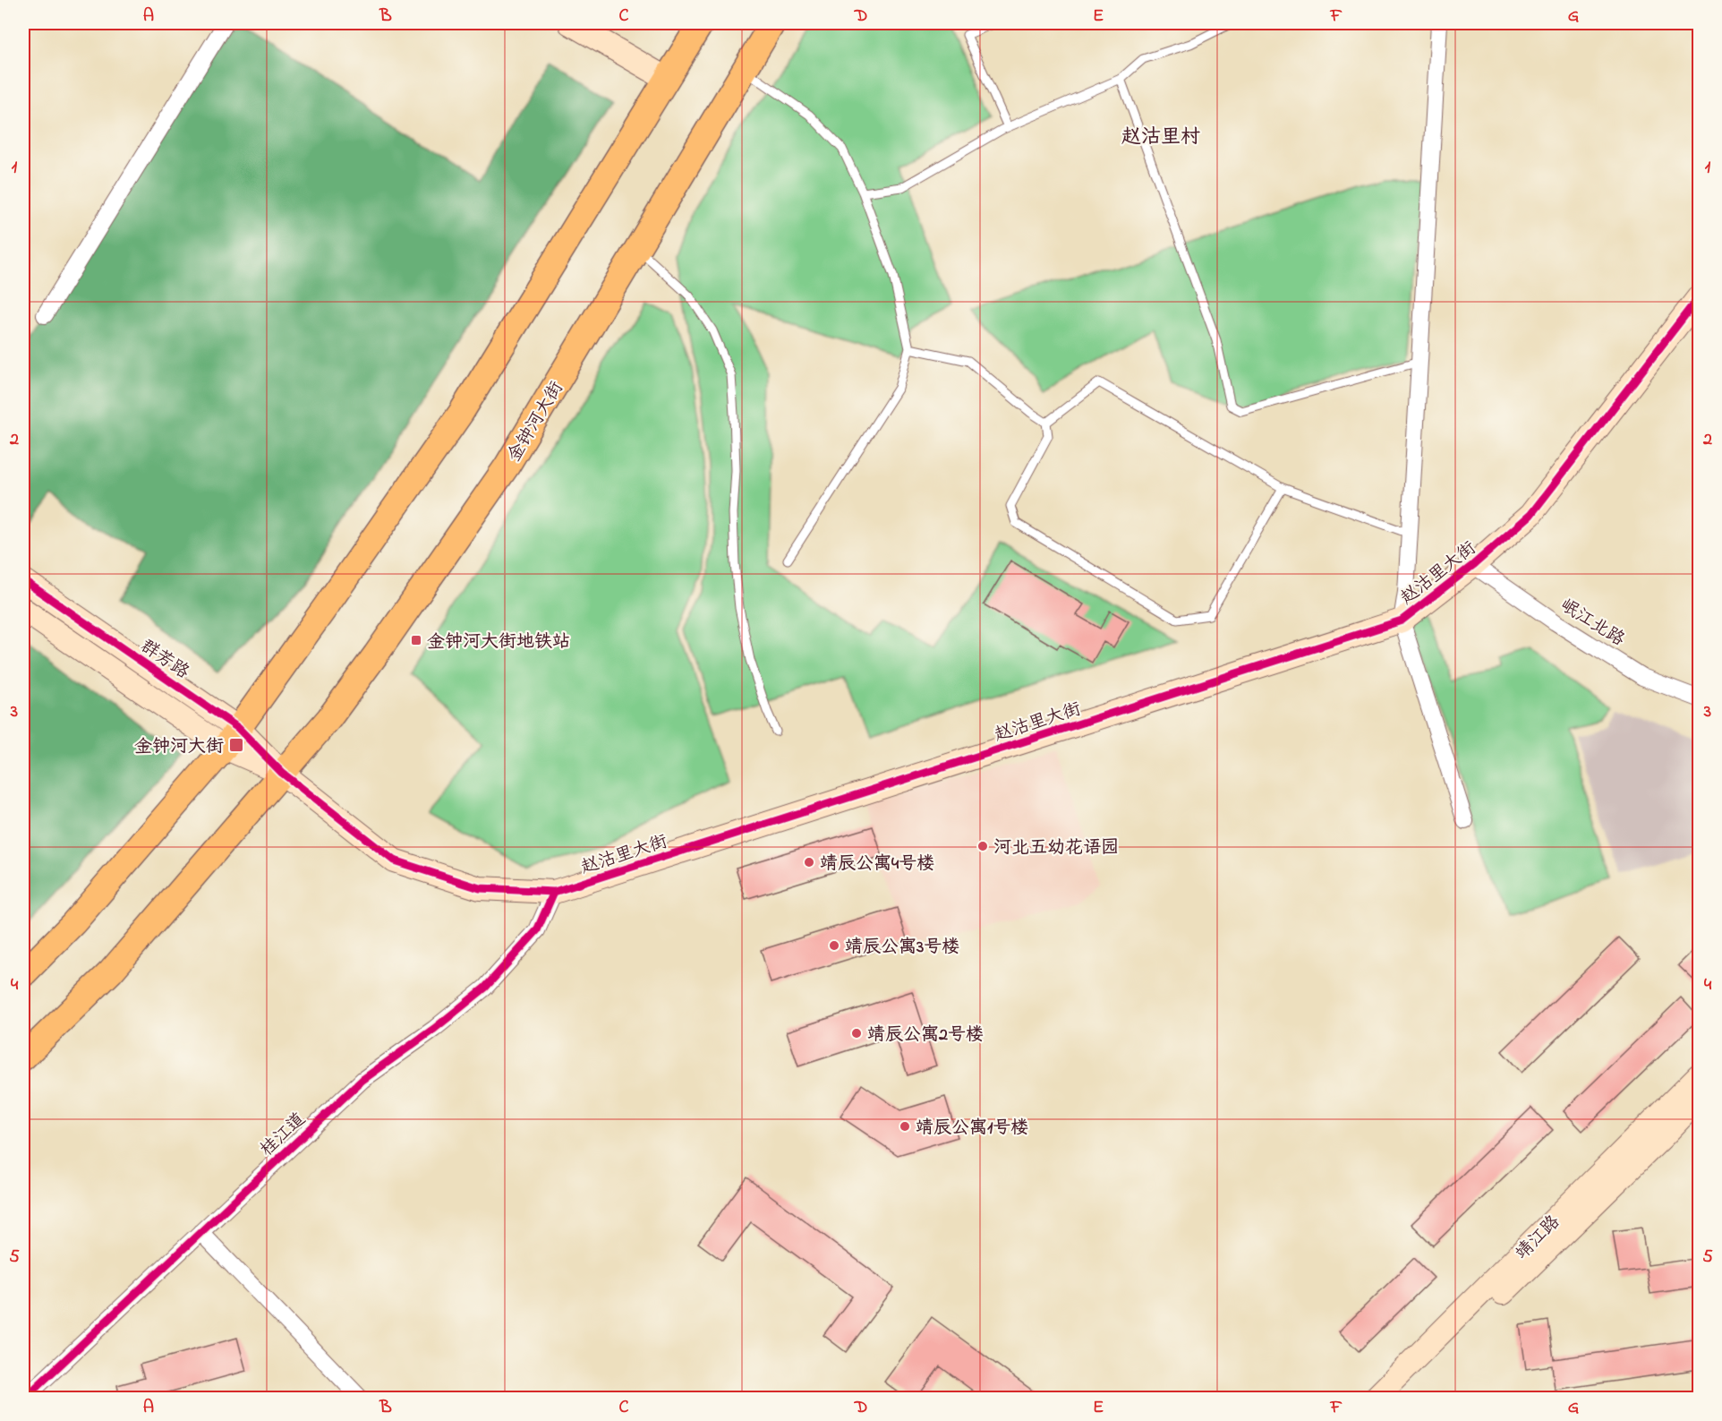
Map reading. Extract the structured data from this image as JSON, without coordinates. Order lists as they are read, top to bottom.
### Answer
{
  "streets": {
    "main road": ["金钟河大街"],
    "street": [
      "赵沽里大街",
      "岷江北路",
      "群芳路",
      "桂江道",
      "靖江路"
    ]
  },
  "crossings": [
    ["金钟河大街", "赵沽里大街"],
    ["金钟河大街", "群芳路"],
    ["赵沽里大街", "岷江北路"],
    ["赵沽里大街", "群芳路"],
    ["赵沽里大街", "桂江道"]
  ],
  "districts": ["赵沽里村"],
  "places": {
    "transit": ["金钟河大街地铁站", "金钟河大街"],
    "other": [
      "河北五幼花语园",
      "靖辰公寓4号楼",
      "靖辰公寓3号楼",
      "靖辰公寓2号楼",
      "靖辰公寓1号楼"
    ]
  },
  "grid": {
    "columns": [
      "A",
      "B",
      "C",
      "D",
      "E",
      "F",
      "G"
    ],
    "rows": [
      "1",
      "2",
      "3",
      "4",
      "5"
    ]
  }
}
